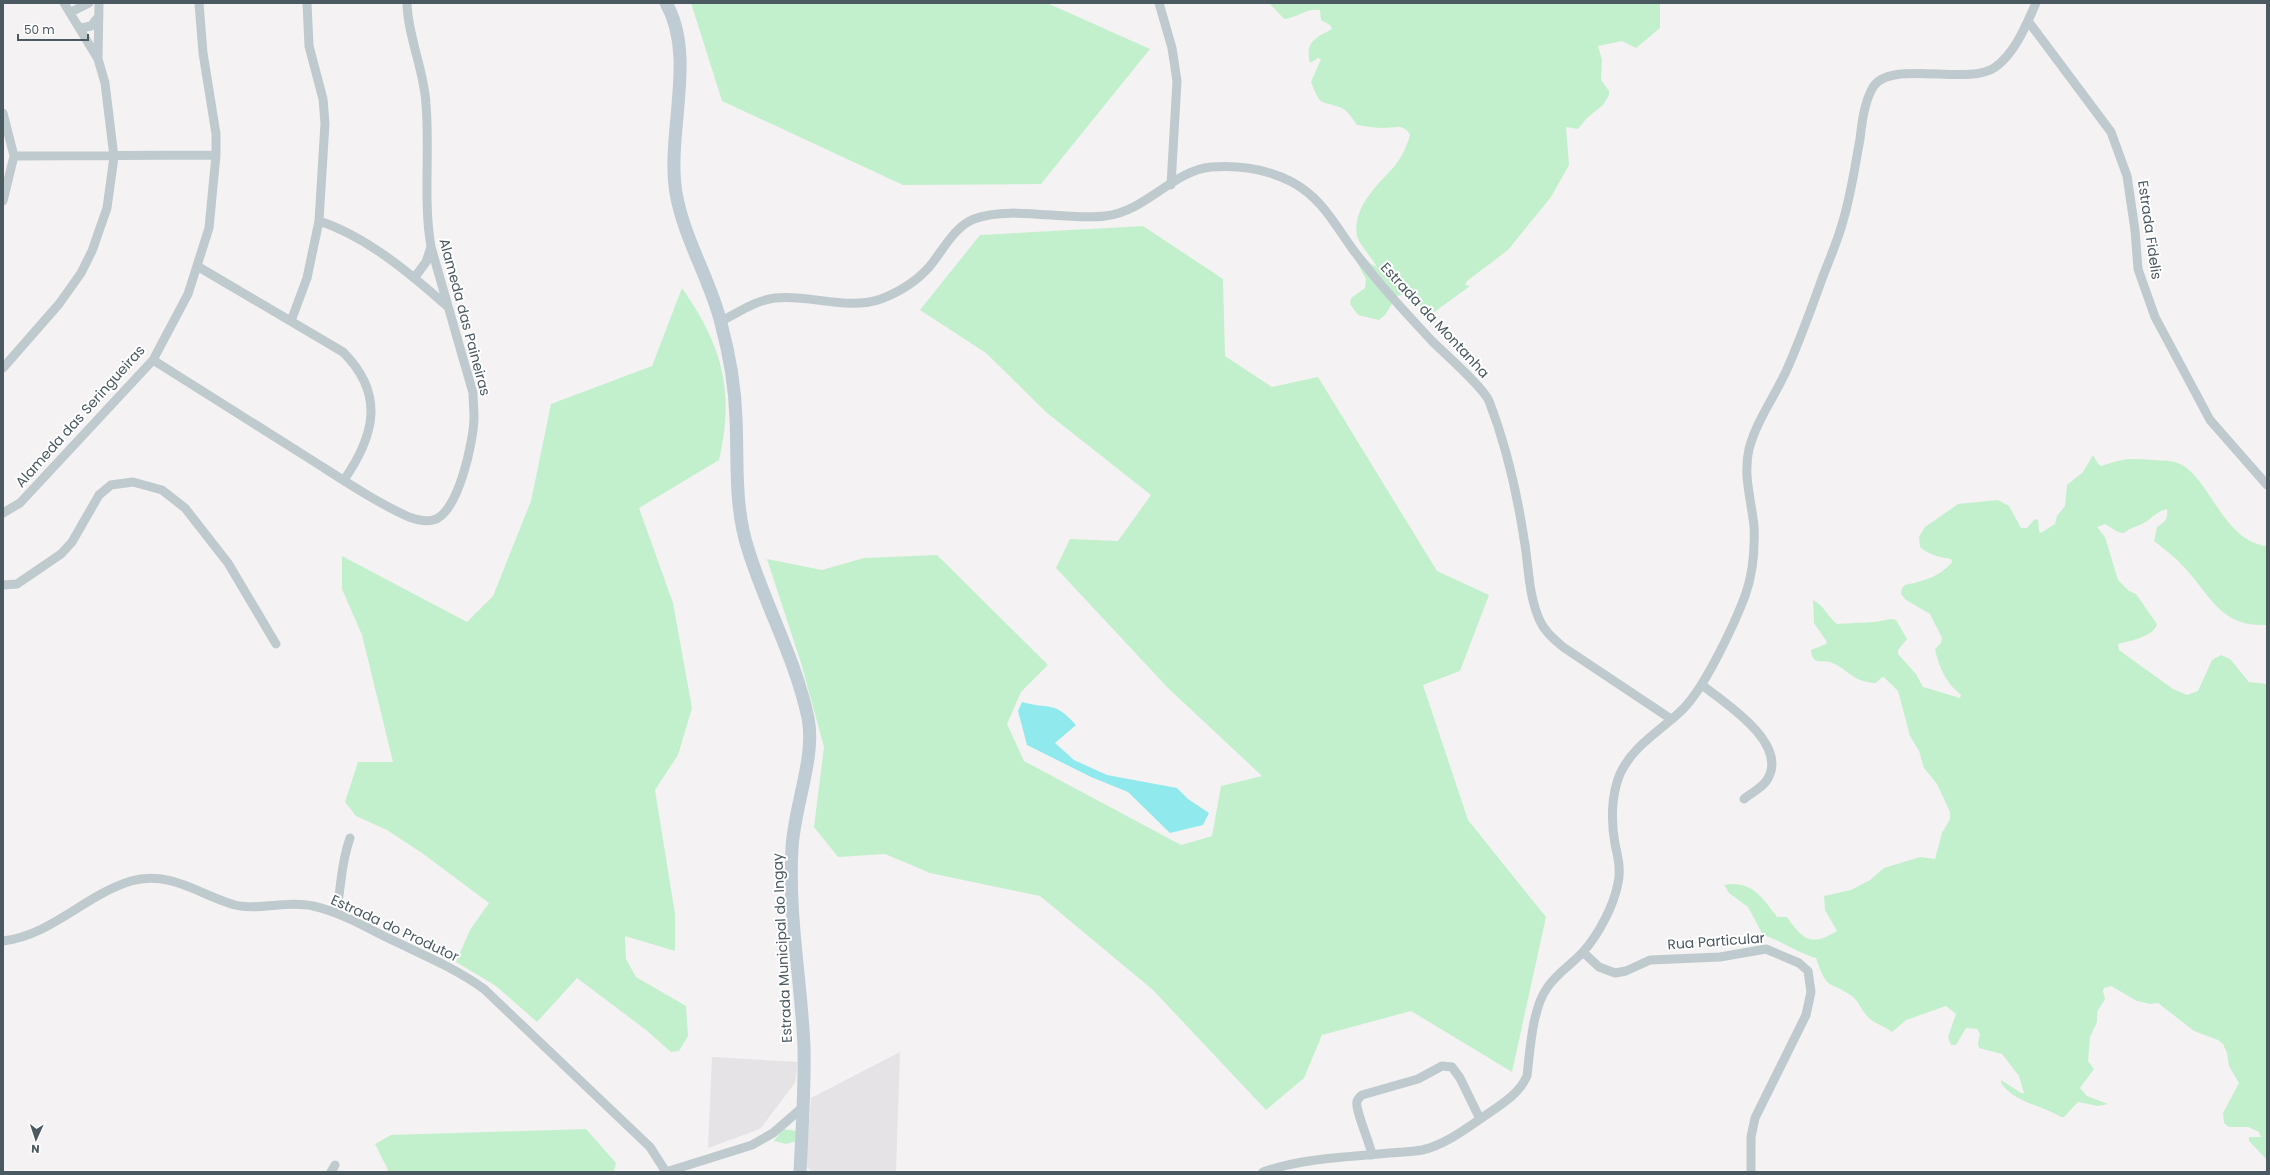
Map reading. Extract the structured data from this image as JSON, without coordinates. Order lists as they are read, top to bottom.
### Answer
{
  "streets": {
    "street": [
      "Estrada Fidelis",
      "Alameda das Paineiras",
      "Estrada da Montanha",
      "Alameda das Seringueiras",
      "Estrada do Produtor",
      "Rua Particular",
      "Estrada Municipal do Ingay"
    ]
  },
  "crossings": [
    ["Alameda das Paineiras", "Alameda das Seringueiras"],
    ["Estrada da Montanha", "Estrada Municipal do Ingay"]
  ],
  "scale_bar": "50 m",
  "north": "bottom"
}
